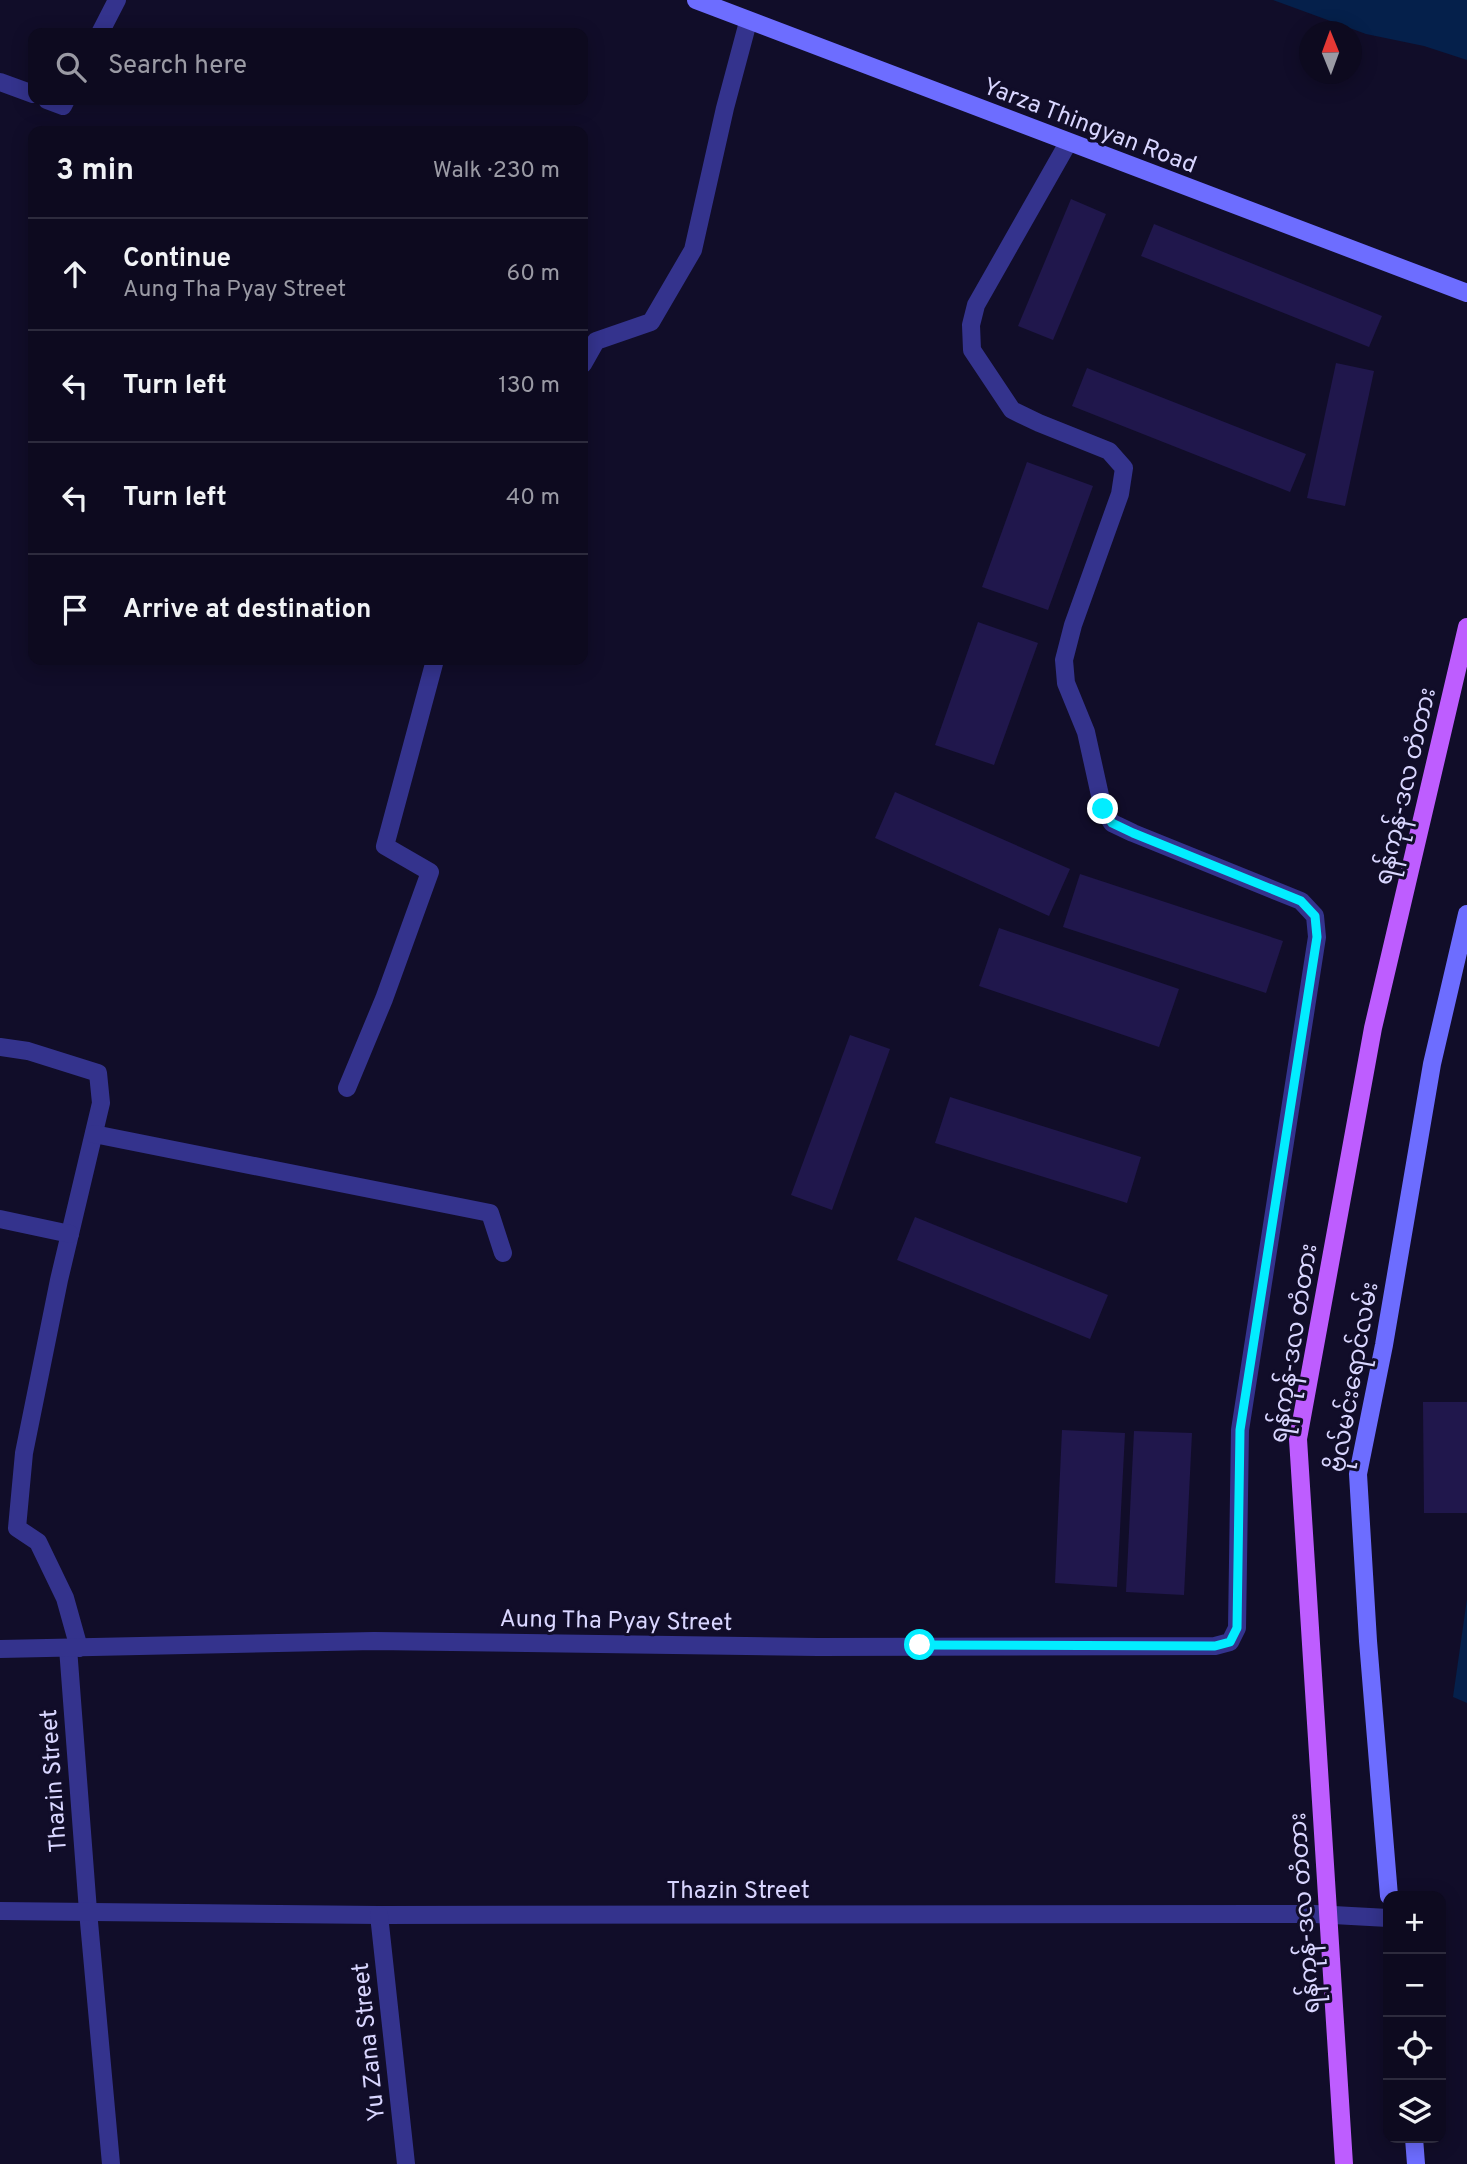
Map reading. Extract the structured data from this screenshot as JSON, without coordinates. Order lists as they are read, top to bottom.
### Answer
{
  "streets": {
    "main road": ["ရန်ကုန်-ဒလ တံတား"],
    "street": [
      "Yarza Thingyan Road",
      "ဗိုလ်မင်းရောင်လမ်း",
      "Aung Tha Pyay Street",
      "Thazin Street",
      "Yu Zana Street"
    ]
  },
  "crossings": [
    ["Yarza Thingyan Road", "Aung Tha Pyay Street"],
    ["Aung Tha Pyay Street", "Thazin Street"],
    ["Thazin Street", "Yu Zana Street"]
  ],
  "north": "top",
  "page": {
    "search": "Search here",
    "heading": ["3 min", "Walk · 230 m"],
    "list": [
      ["Continue", "Aung Tha Pyay Street", "60 m"],
      ["Turn left", "130 m"],
      ["Turn left", "40 m"],
      "Arrive at destination"
    ],
    "map_buttons": ["+", "−"]
  }
}
